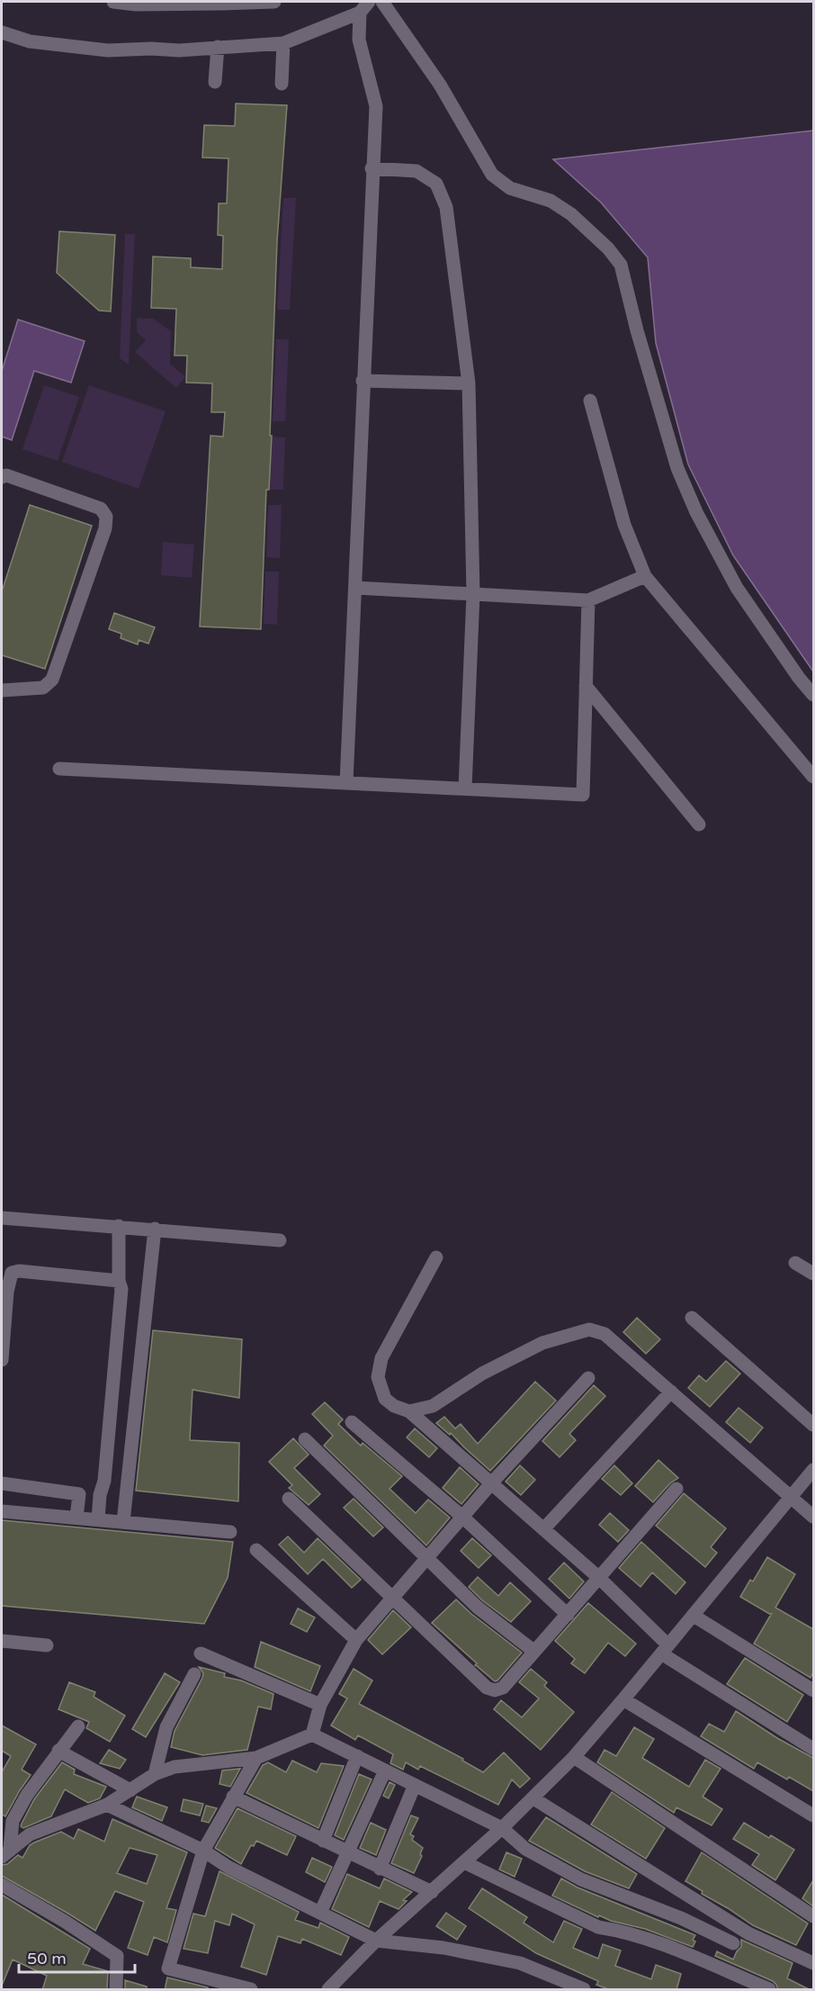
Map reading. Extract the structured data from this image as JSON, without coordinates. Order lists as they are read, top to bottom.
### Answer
{
  "scale_bar": "50 m"
}
